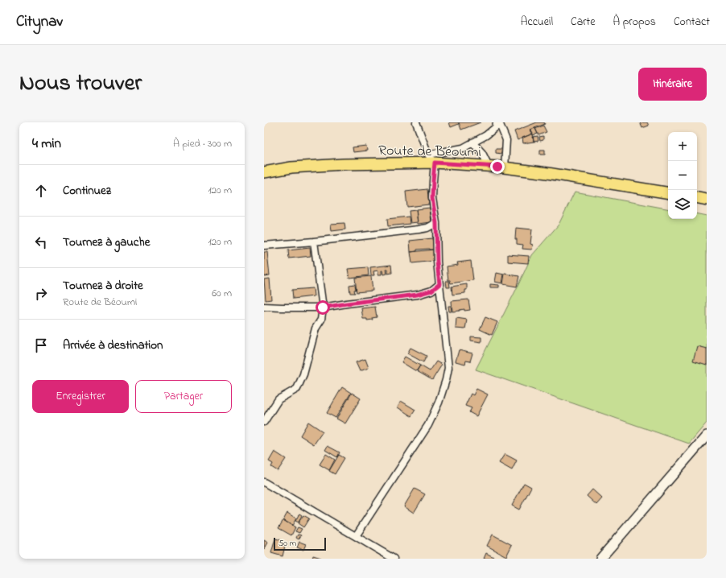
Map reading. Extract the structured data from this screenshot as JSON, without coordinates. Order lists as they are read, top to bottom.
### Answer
{
  "streets": {
    "main road": ["Route de Béoumi"]
  },
  "scale_bar": "50 m",
  "page": {
    "header": "Citynav",
    "nav": [
      "Accueil",
      "Carte",
      "À propos",
      "Contact"
    ],
    "title": "Nous trouver",
    "buttons": [
      "Itinéraire",
      ["Enregistrer", "Partager"]
    ],
    "heading": ["4 min", "À pied · 300 m"],
    "map_buttons": ["+", "−"],
    "list": [
      ["Continuez", "120 m"],
      ["Tournez à gauche", "120 m"],
      ["Tournez à droite", "Route de Béoumi", "60 m"],
      "Arrivée à destination"
    ],
    "scale": "50 m"
  }
}
